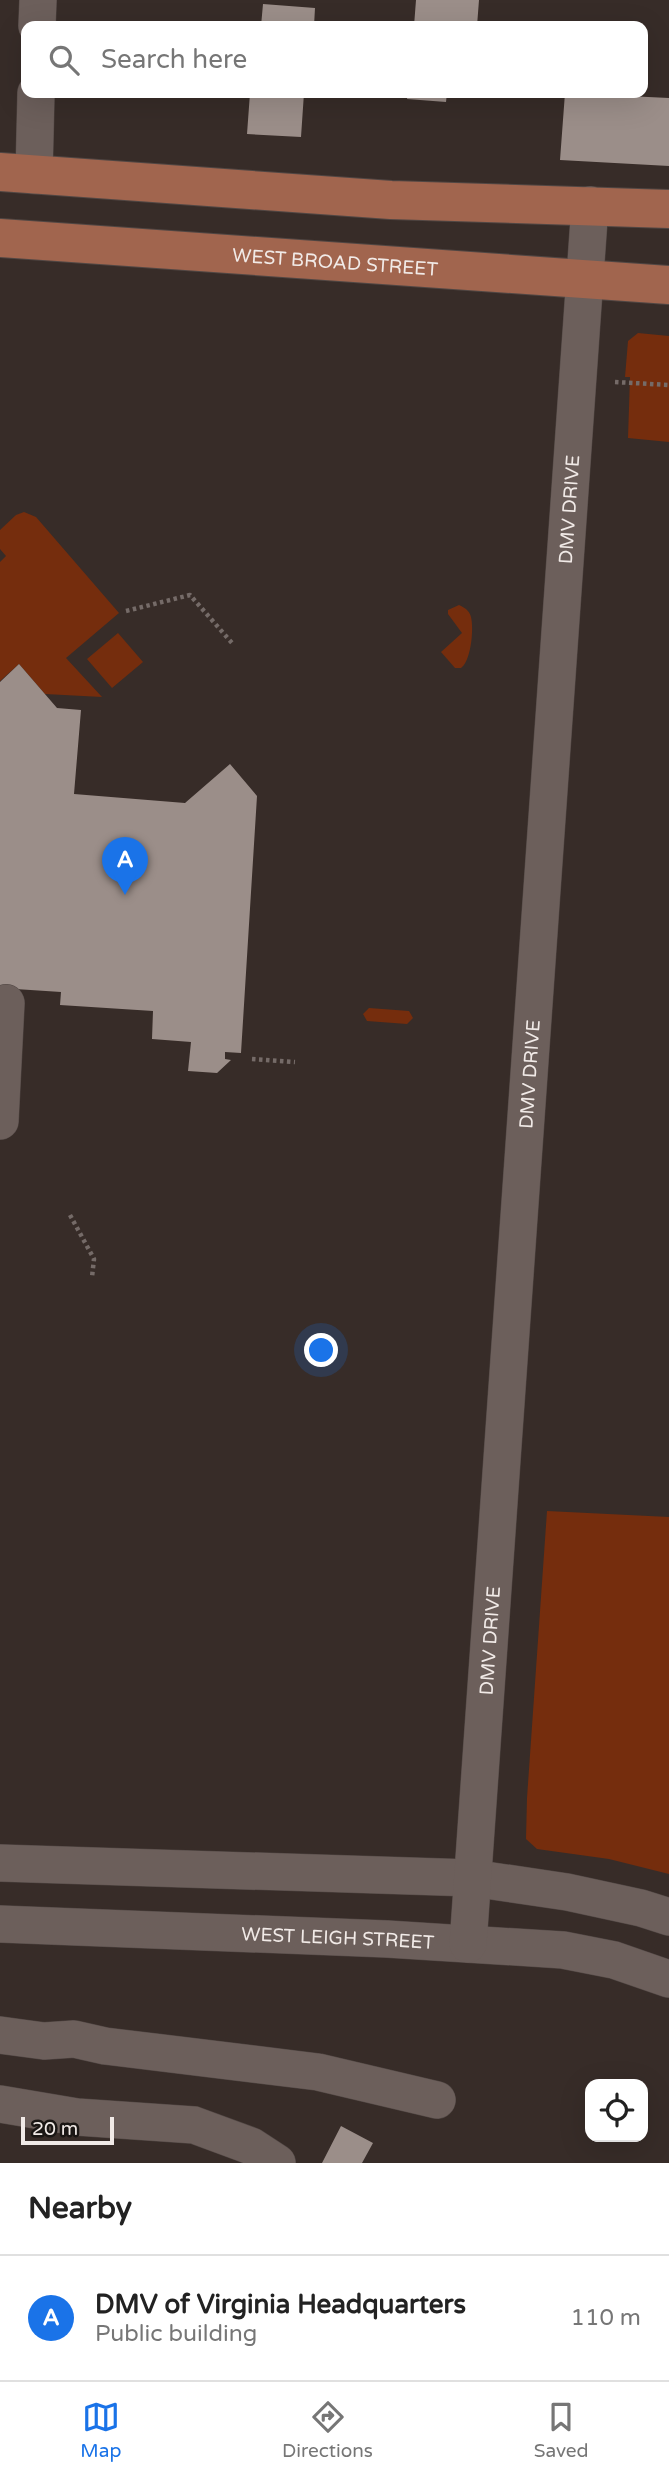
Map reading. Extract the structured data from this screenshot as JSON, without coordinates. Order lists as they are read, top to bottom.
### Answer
{
  "streets": {
    "main road": ["WEST BROAD STREET"],
    "street": ["DMV DRIVE", "WEST LEIGH STREET"]
  },
  "crossings": [
    ["WEST BROAD STREET", "DMV DRIVE"],
    ["DMV DRIVE", "WEST LEIGH STREET"]
  ],
  "scale_bar": "20 m",
  "page": {
    "search": "Search here",
    "pins": "A",
    "scale": "20 m",
    "heading": "Nearby",
    "list": [
      {
        "mark": "A",
        "name": "DMV of Virginia Headquarters",
        "note": "Public building",
        "value": "110 m"
      }
    ],
    "nav": ["Map", "Directions", "Saved"]
  }
}
